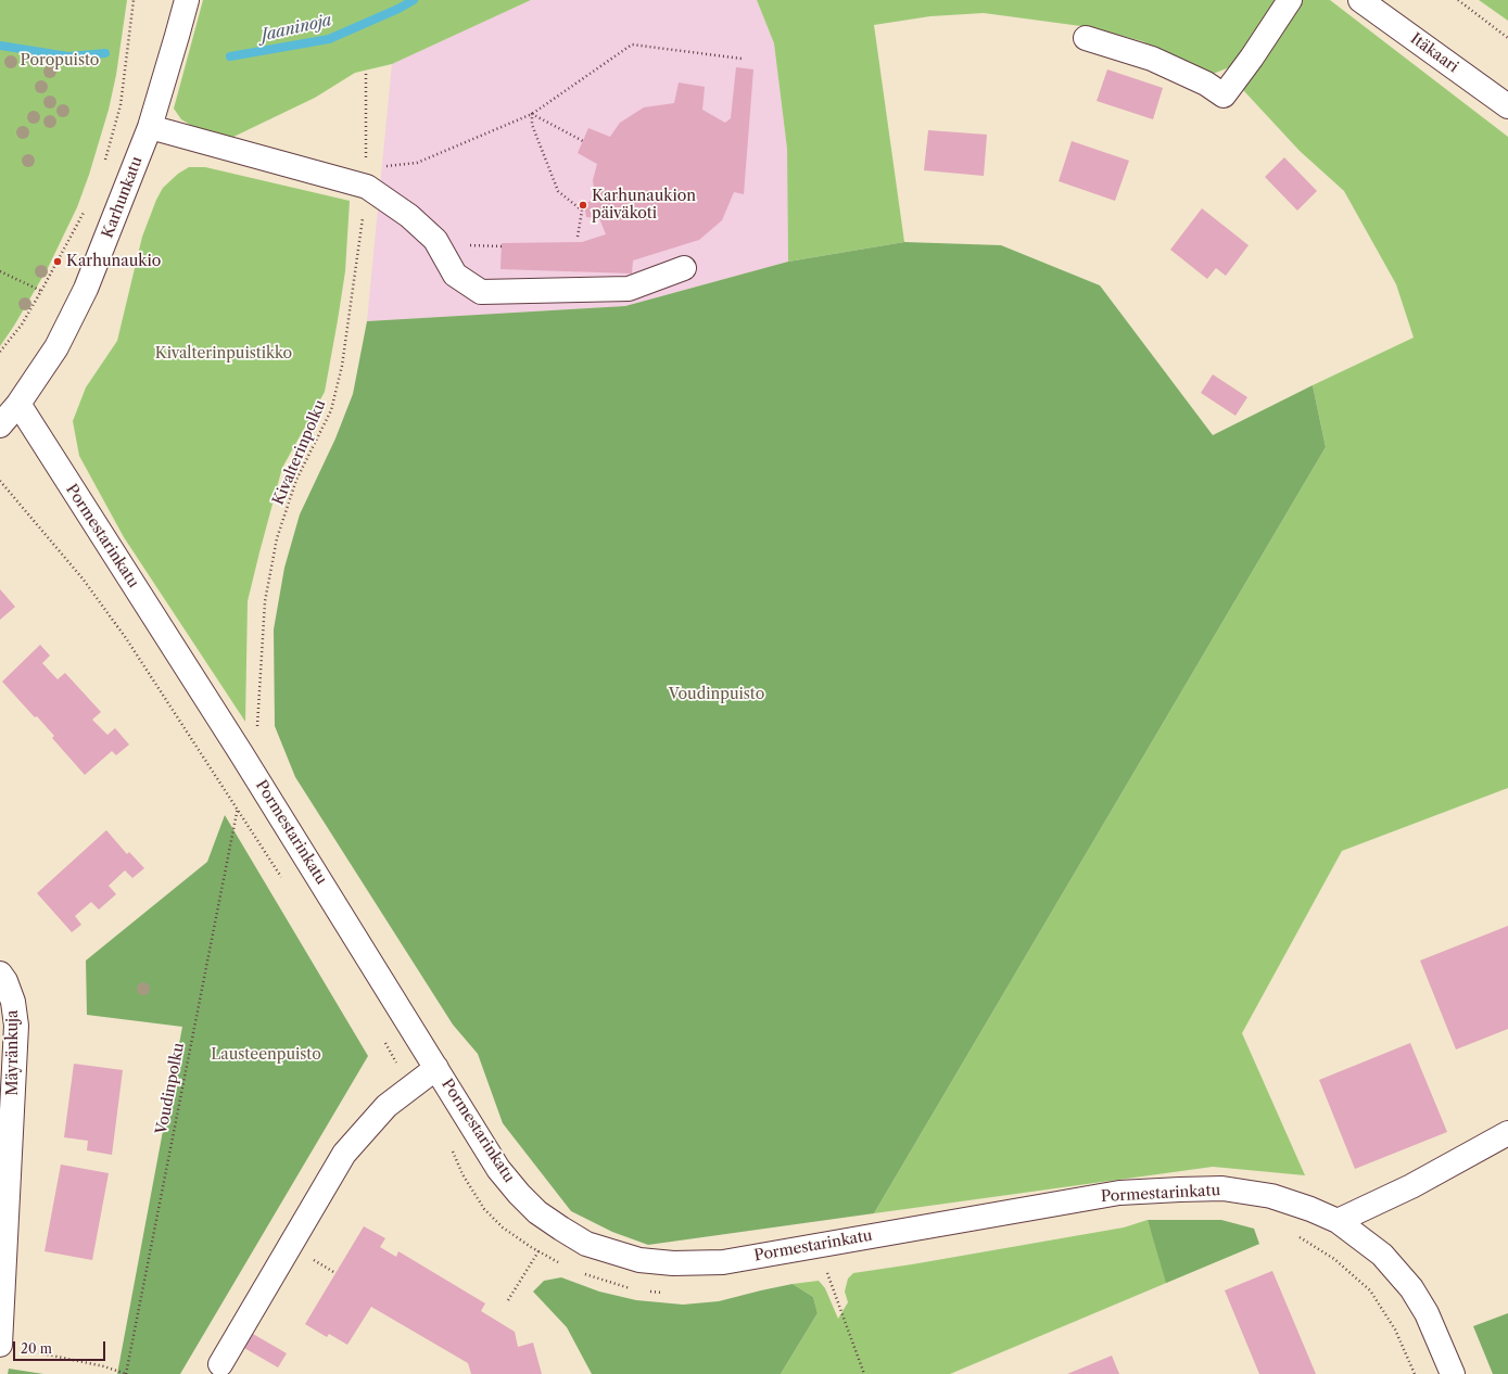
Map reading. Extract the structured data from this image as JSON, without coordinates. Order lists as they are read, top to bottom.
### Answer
{
  "streets": {
    "street": [
      "Itäkaari",
      "Karhunkatu",
      "Pormestarinkatu",
      "Mäyränkuja"
    ],
    "path": ["Kivalterinpolku", "Voudinpolku"]
  },
  "crossings": [
    ["Karhunkatu", "Pormestarinkatu"],
    ["Kivalterinpolku", "Pormestarinkatu"]
  ],
  "water": ["Jaaninoja"],
  "parks": [
    "Poropuisto",
    "Kivalterinpuistikko",
    "Voudinpuisto",
    "Lausteenpuisto"
  ],
  "places": ["Karhunaukion päiväkoti", "Karhunaukio"],
  "scale_bar": "20 m"
}
